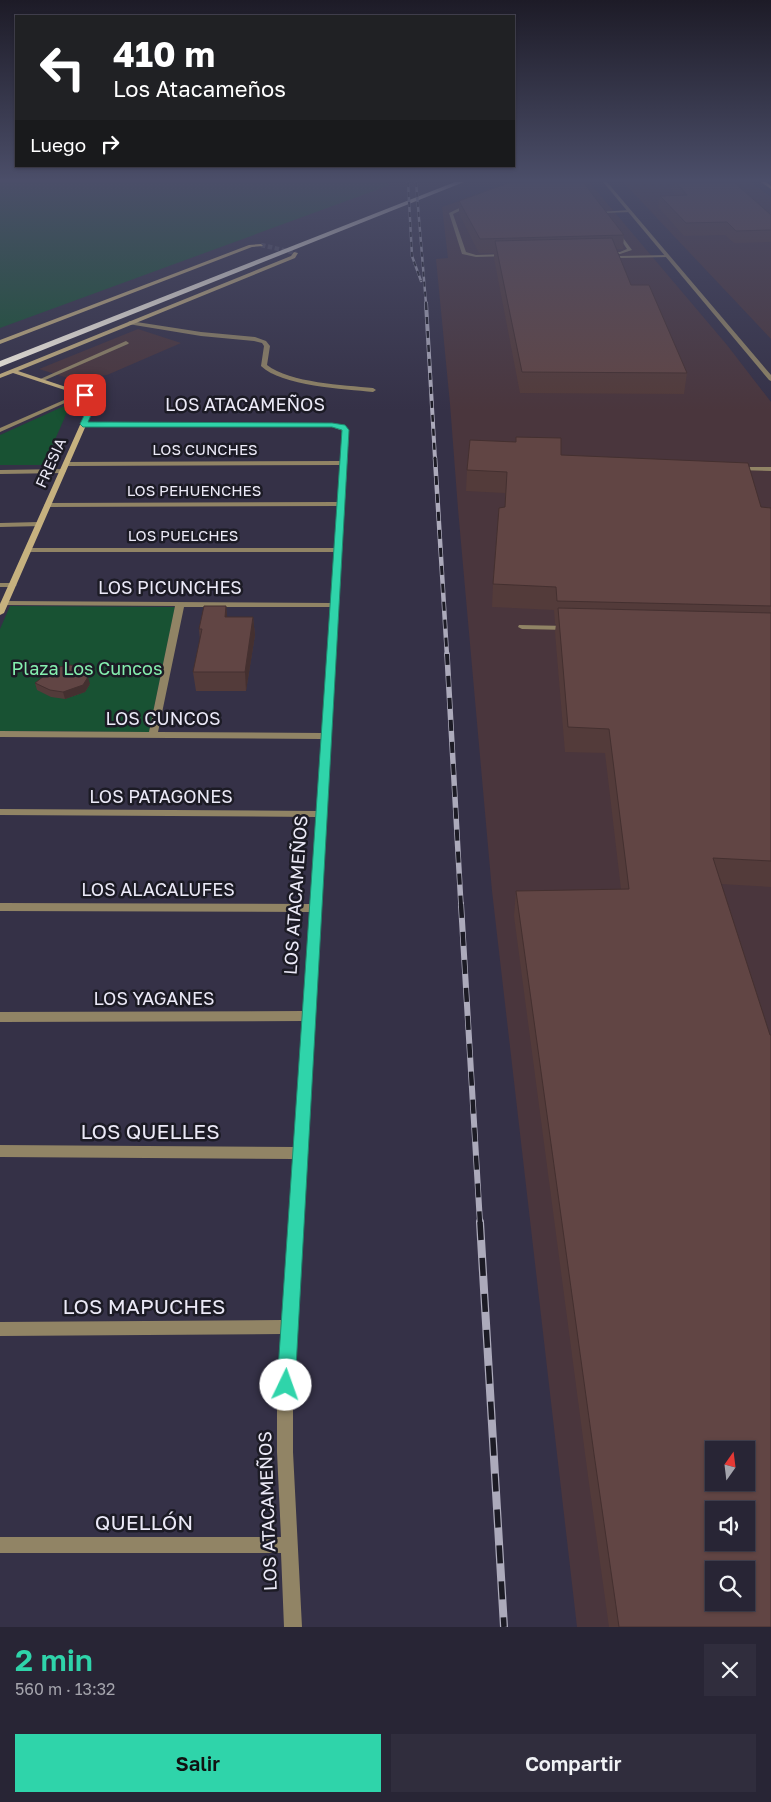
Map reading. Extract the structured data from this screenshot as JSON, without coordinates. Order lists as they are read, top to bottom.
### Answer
{
  "streets": {
    "street": [
      "LOS ATACAMEÑOS",
      "LOS CUNCHES",
      "FRESIA",
      "LOS PEHUENCHES",
      "LOS PUELCHES",
      "LOS PICUNCHES",
      "LOS CUNCOS",
      "LOS PATAGONES",
      "LOS ALACALUFES",
      "LOS YAGANES",
      "LOS QUELLES",
      "LOS MAPUCHES",
      "QUELLÓN"
    ]
  },
  "crossings": [
    ["LOS ATACAMEÑOS", "LOS CUNCHES"],
    ["LOS ATACAMEÑOS", "FRESIA"],
    ["LOS ATACAMEÑOS", "LOS PEHUENCHES"],
    ["LOS ATACAMEÑOS", "LOS PUELCHES"],
    ["LOS ATACAMEÑOS", "LOS PICUNCHES"],
    ["LOS ATACAMEÑOS", "LOS CUNCOS"],
    ["LOS ATACAMEÑOS", "LOS PATAGONES"],
    ["LOS ATACAMEÑOS", "LOS ALACALUFES"],
    ["LOS ATACAMEÑOS", "LOS YAGANES"],
    ["LOS ATACAMEÑOS", "LOS QUELLES"],
    ["LOS ATACAMEÑOS", "LOS MAPUCHES"],
    ["LOS ATACAMEÑOS", "QUELLÓN"],
    ["LOS CUNCHES", "FRESIA"],
    ["FRESIA", "LOS PEHUENCHES"],
    ["FRESIA", "LOS PUELCHES"],
    ["FRESIA", "LOS PICUNCHES"]
  ],
  "parks": ["Plaza Los Cuncos"],
  "north": "top",
  "page": {
    "turn": ["410 m", "Los Atacameños"],
    "then": "Luego",
    "heading": ["2 min", "560 m · 13:32"],
    "buttons": ["Salir", "Compartir"]
  }
}
